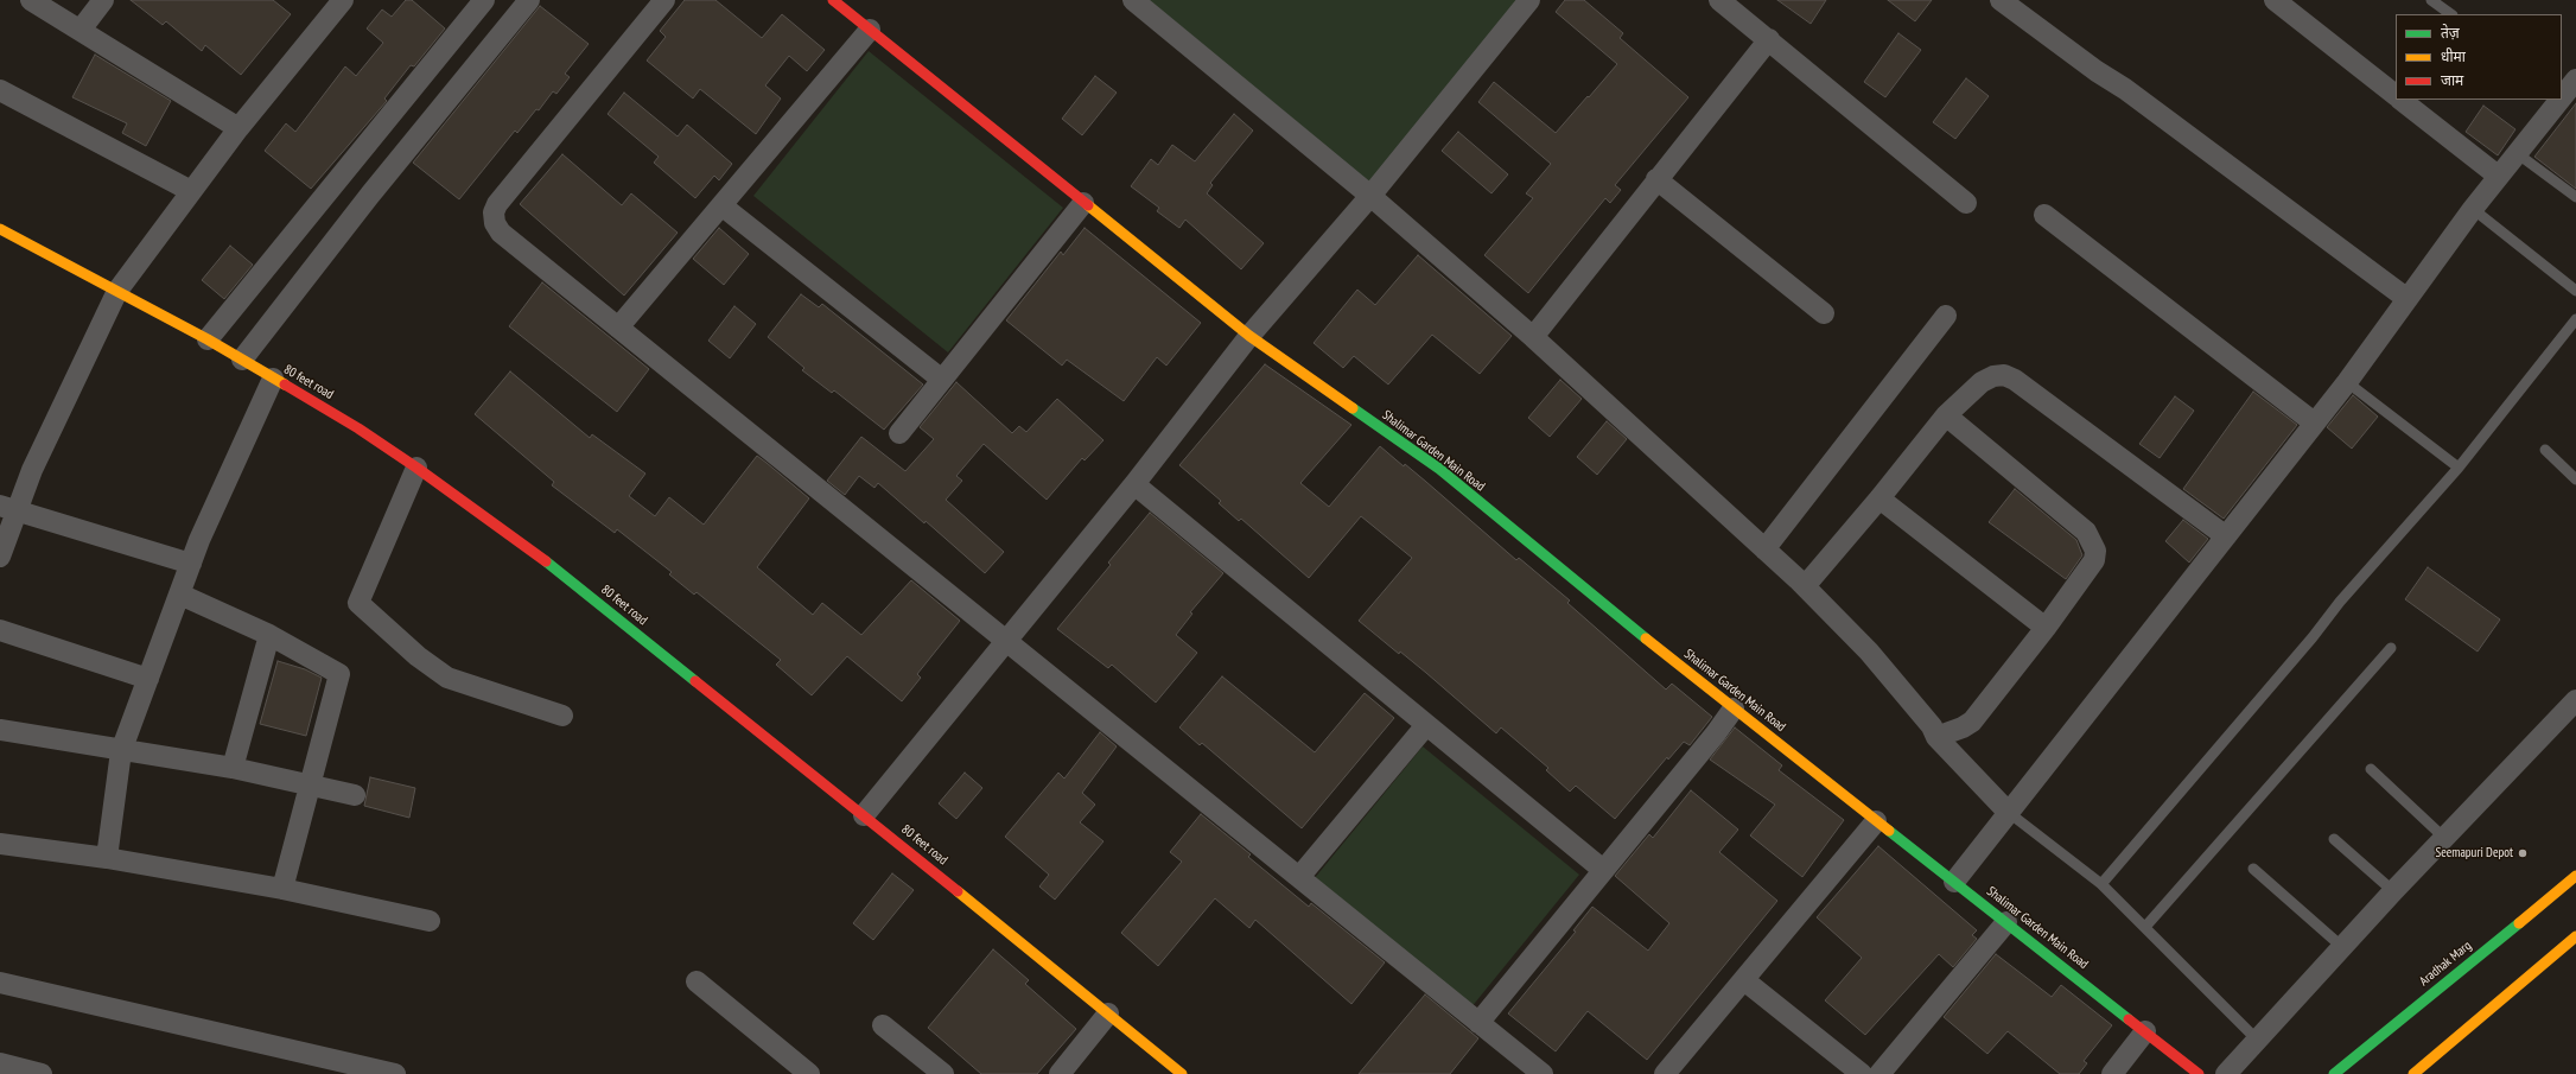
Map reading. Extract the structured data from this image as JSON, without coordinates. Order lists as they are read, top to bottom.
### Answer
{
  "streets": {
    "street": ["80 feet road", "Shalimar Garden Main Road", "Aradhak Marg"]
  },
  "places": ["Seemapuri Depot"],
  "legend": ["तेज़", "धीमा", "जाम"]
}
